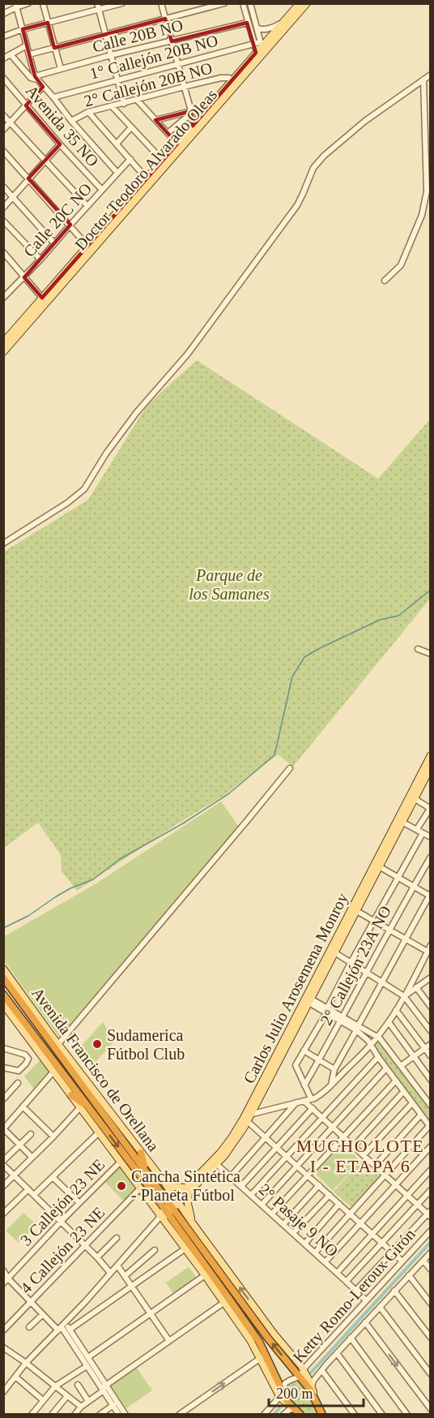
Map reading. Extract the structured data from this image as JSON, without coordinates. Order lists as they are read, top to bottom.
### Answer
{
  "streets": {
    "highway": ["Avenida Francisco de Orellana"],
    "main road": ["Doctor Teodoro Alvarado Oleas", "Carlos Julio Arosemena Monroy"],
    "street": [
      "Calle 20B NO",
      "1° Callejón 20B NO",
      "2° Callejón 20B NO",
      "Avenida 35 NO",
      "Calle 20C NO",
      "2° Callejón 23A NO",
      "3 Callejón 23 NE",
      "2° Pasaje 9 NO",
      "4 Callejón 23 NE",
      "Ketty Romo-Leroux Girón"
    ]
  },
  "crossings": [
    ["1° Callejón 20B NO", "Doctor Teodoro Alvarado Oleas"],
    ["2° Callejón 20B NO", "Doctor Teodoro Alvarado Oleas"],
    ["Avenida 35 NO", "Calle 20C NO"],
    ["Carlos Julio Arosemena Monroy", "Avenida Francisco de Orellana"],
    ["Carlos Julio Arosemena Monroy", "2° Pasaje 9 NO"],
    ["Avenida Francisco de Orellana", "3 Callejón 23 NE"],
    ["Avenida Francisco de Orellana", "4 Callejón 23 NE"],
    ["Avenida Francisco de Orellana", "Ketty Romo-Leroux Girón"],
    ["2° Pasaje 9 NO", "Ketty Romo-Leroux Girón"]
  ],
  "districts": ["MUCHO LOTE I - ETAPA 6"],
  "parks": ["Parque de los Samanes"],
  "places": ["Sudamerica Fútbol Club", "Cancha Sintética - Planeta Fútbol"],
  "scale_bar": "200 m"
}
